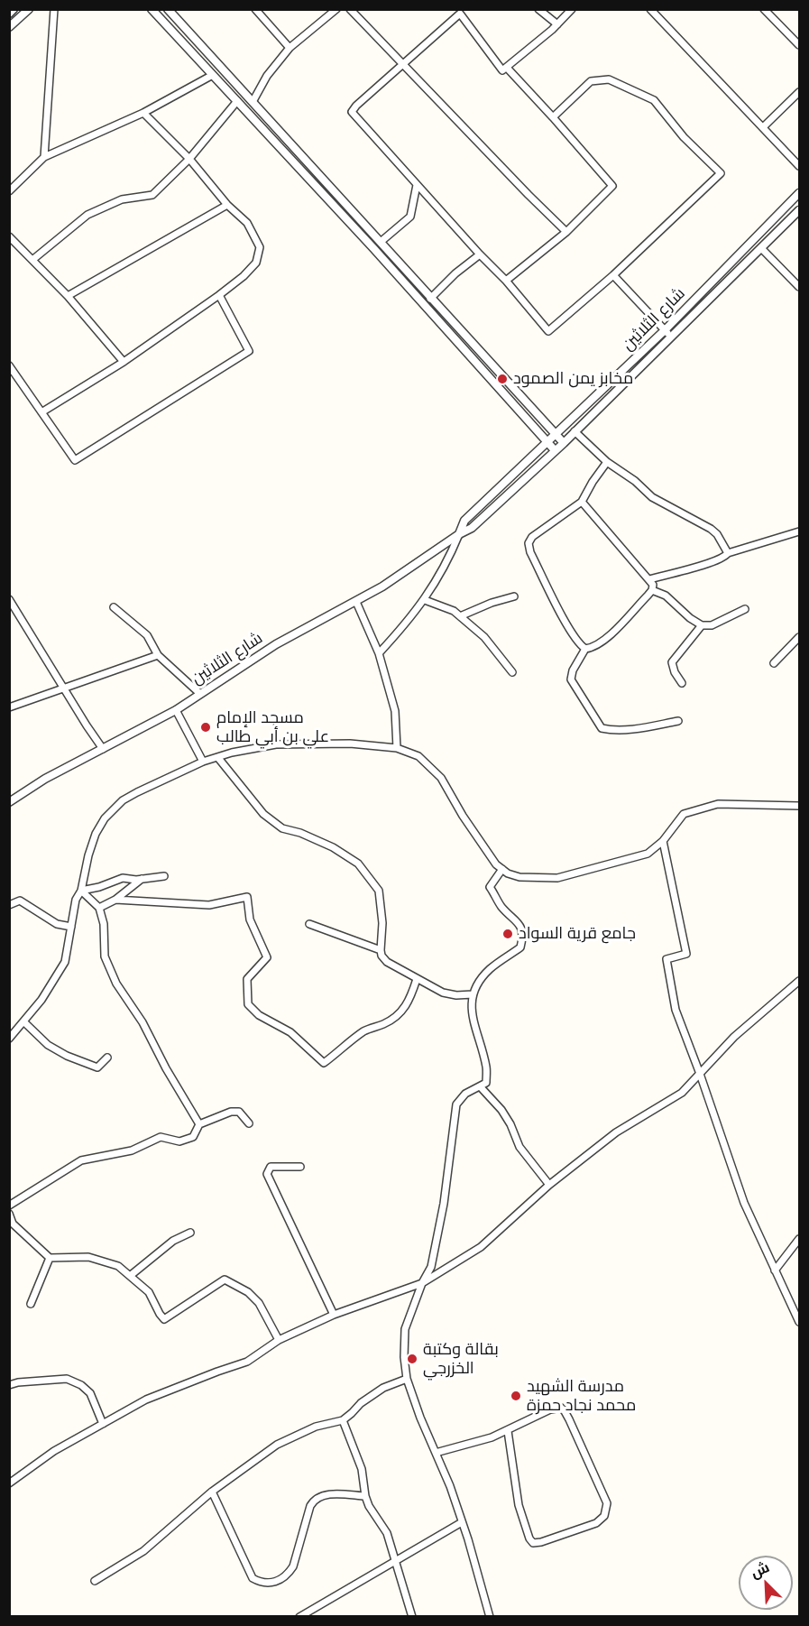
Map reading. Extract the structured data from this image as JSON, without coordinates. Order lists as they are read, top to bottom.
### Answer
{
  "streets": {
    "street": ["شارع الثلاثين"]
  },
  "places": [
    "مخابز يمن الصمود",
    "مسجد الإمام علي بن أبي طالب",
    "جامع قرية السواد",
    "بقالة وكتبة الخزرجي",
    "مدرسة الشهيد محمد نجاد حمزة"
  ],
  "north": "top left"
}
